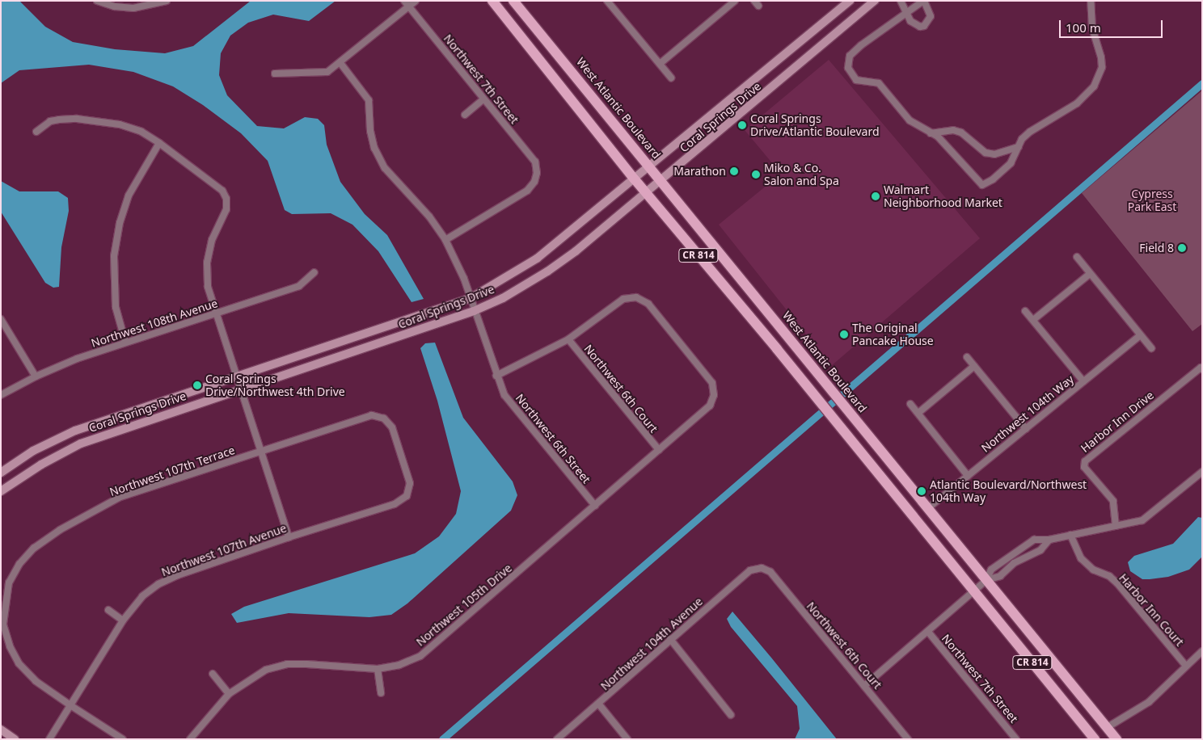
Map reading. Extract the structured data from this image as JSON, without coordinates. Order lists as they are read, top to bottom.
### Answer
{
  "streets": {
    "main road": ["West Atlantic Boulevard", "Coral Springs Drive", "CR 814"],
    "street": [
      "Northwest 7th Street",
      "Northwest 108th Avenue",
      "Northwest 6th Court",
      "Northwest 104th Way",
      "Harbor Inn Drive",
      "Northwest 6th Street",
      "Northwest 107th Terrace",
      "Northwest 107th Avenue",
      "Northwest 105th Drive",
      "Harbor Inn Court",
      "Northwest 104th Avenue"
    ]
  },
  "crossings": [
    ["Northwest 7th Street", "Northwest 6th Street"],
    ["West Atlantic Boulevard", "Coral Springs Drive"],
    ["West Atlantic Boulevard", "Northwest 104th Way"],
    ["Coral Springs Drive", "CR 814"],
    ["Coral Springs Drive", "Northwest 6th Street"],
    ["Northwest 6th Court", "Northwest 105th Drive"],
    ["Northwest 6th Court", "Northwest 104th Avenue"],
    ["Northwest 6th Street", "Northwest 105th Drive"],
    ["Northwest 107th Terrace", "Northwest 107th Avenue"]
  ],
  "parks": ["Cypress Park East"],
  "places": [
    "Coral Springs Drive/Atlantic Boulevard",
    "Marathon",
    "Miko & Co. Salon and Spa",
    "Walmart Neighborhood Market",
    "Field 8",
    "The Original Pancake House",
    "Coral Springs Drive/Northwest 4th Drive",
    "Atlantic Boulevard/Northwest 104th Way"
  ],
  "scale_bar": "100 m"
}
